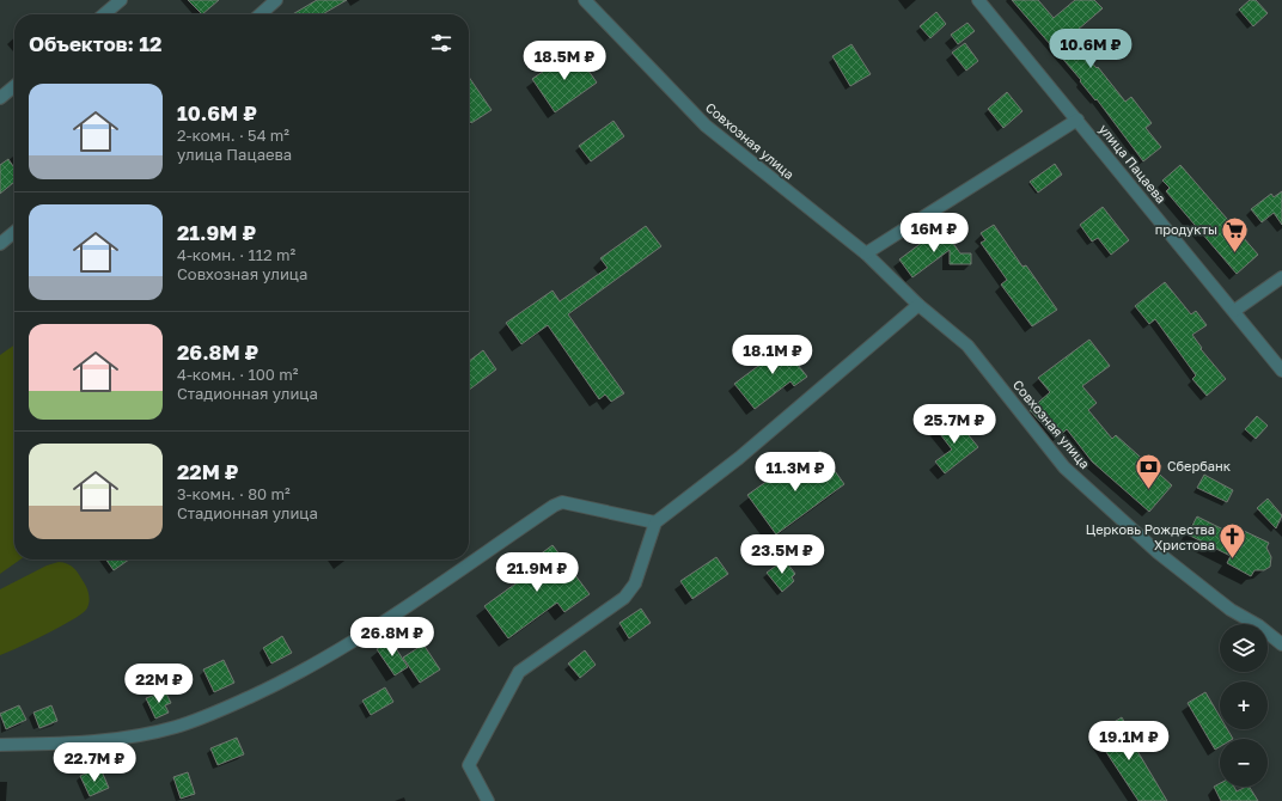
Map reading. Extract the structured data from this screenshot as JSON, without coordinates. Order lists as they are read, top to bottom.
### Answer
{
  "streets": {
    "street": ["Совхозная улица", "улица Пацаева"]
  },
  "places": {
    "supermarket": ["продукты"],
    "bank": ["Сбербанк"],
    "church": ["Церковь Рождества Христова"]
  },
  "page": {
    "heading": "Объектов: 12",
    "price": [
      "10.6M ₽",
      "18.5M ₽",
      "16M ₽",
      "18.1M ₽",
      "25.7M ₽",
      "11.3M ₽",
      "23.5M ₽",
      "21.9M ₽",
      "26.8M ₽",
      "22M ₽",
      "19.1M ₽",
      "22.7M ₽"
    ],
    "list": [
      {
        "name": "10.6M ₽",
        "note": "2-комн. · 54 m² · улица Пацаева"
      },
      {
        "name": "21.9M ₽",
        "note": "4-комн. · 112 m² · Совхозная улица"
      },
      {
        "name": "26.8M ₽",
        "note": "4-комн. · 100 m² · Стадионная улица"
      },
      {
        "name": "22M ₽",
        "note": "3-комн. · 80 m² · Стадионная улица"
      }
    ],
    "map_buttons": ["+", "−"]
  }
}
